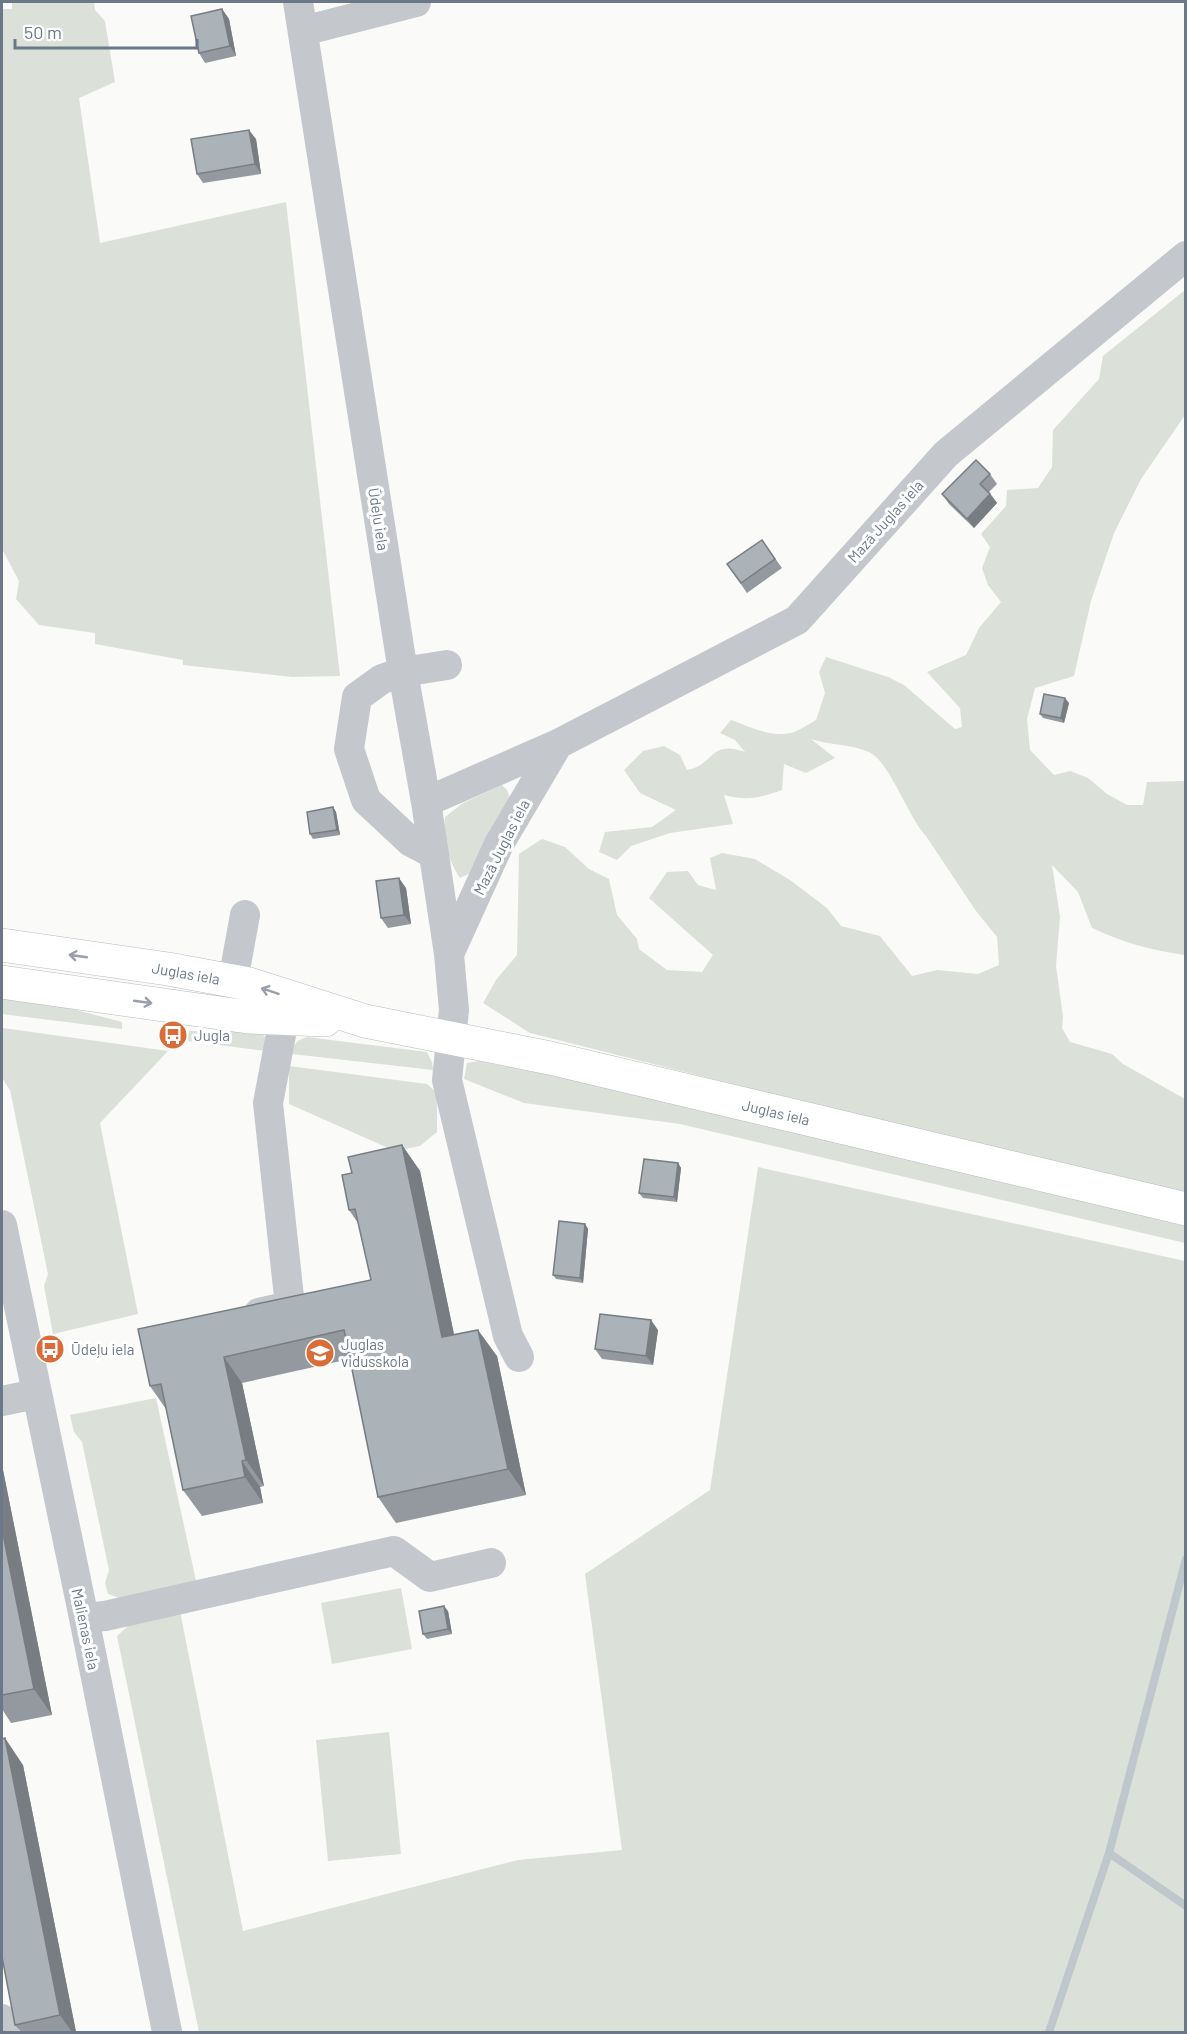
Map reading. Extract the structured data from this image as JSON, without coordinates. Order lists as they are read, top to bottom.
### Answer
{
  "streets": {
    "main road": ["Juglas iela"],
    "street": ["Ūdeļu iela", "Mazā Juglas iela", "Malienas iela"]
  },
  "crossings": [
    ["Ūdeļu iela", "Mazā Juglas iela"],
    ["Ūdeļu iela", "Juglas iela"]
  ],
  "places": {
    "bus stop": ["Jugla", "Ūdeļu iela"],
    "school or university": ["Juglas vidusskola"]
  },
  "scale_bar": "50 m"
}
